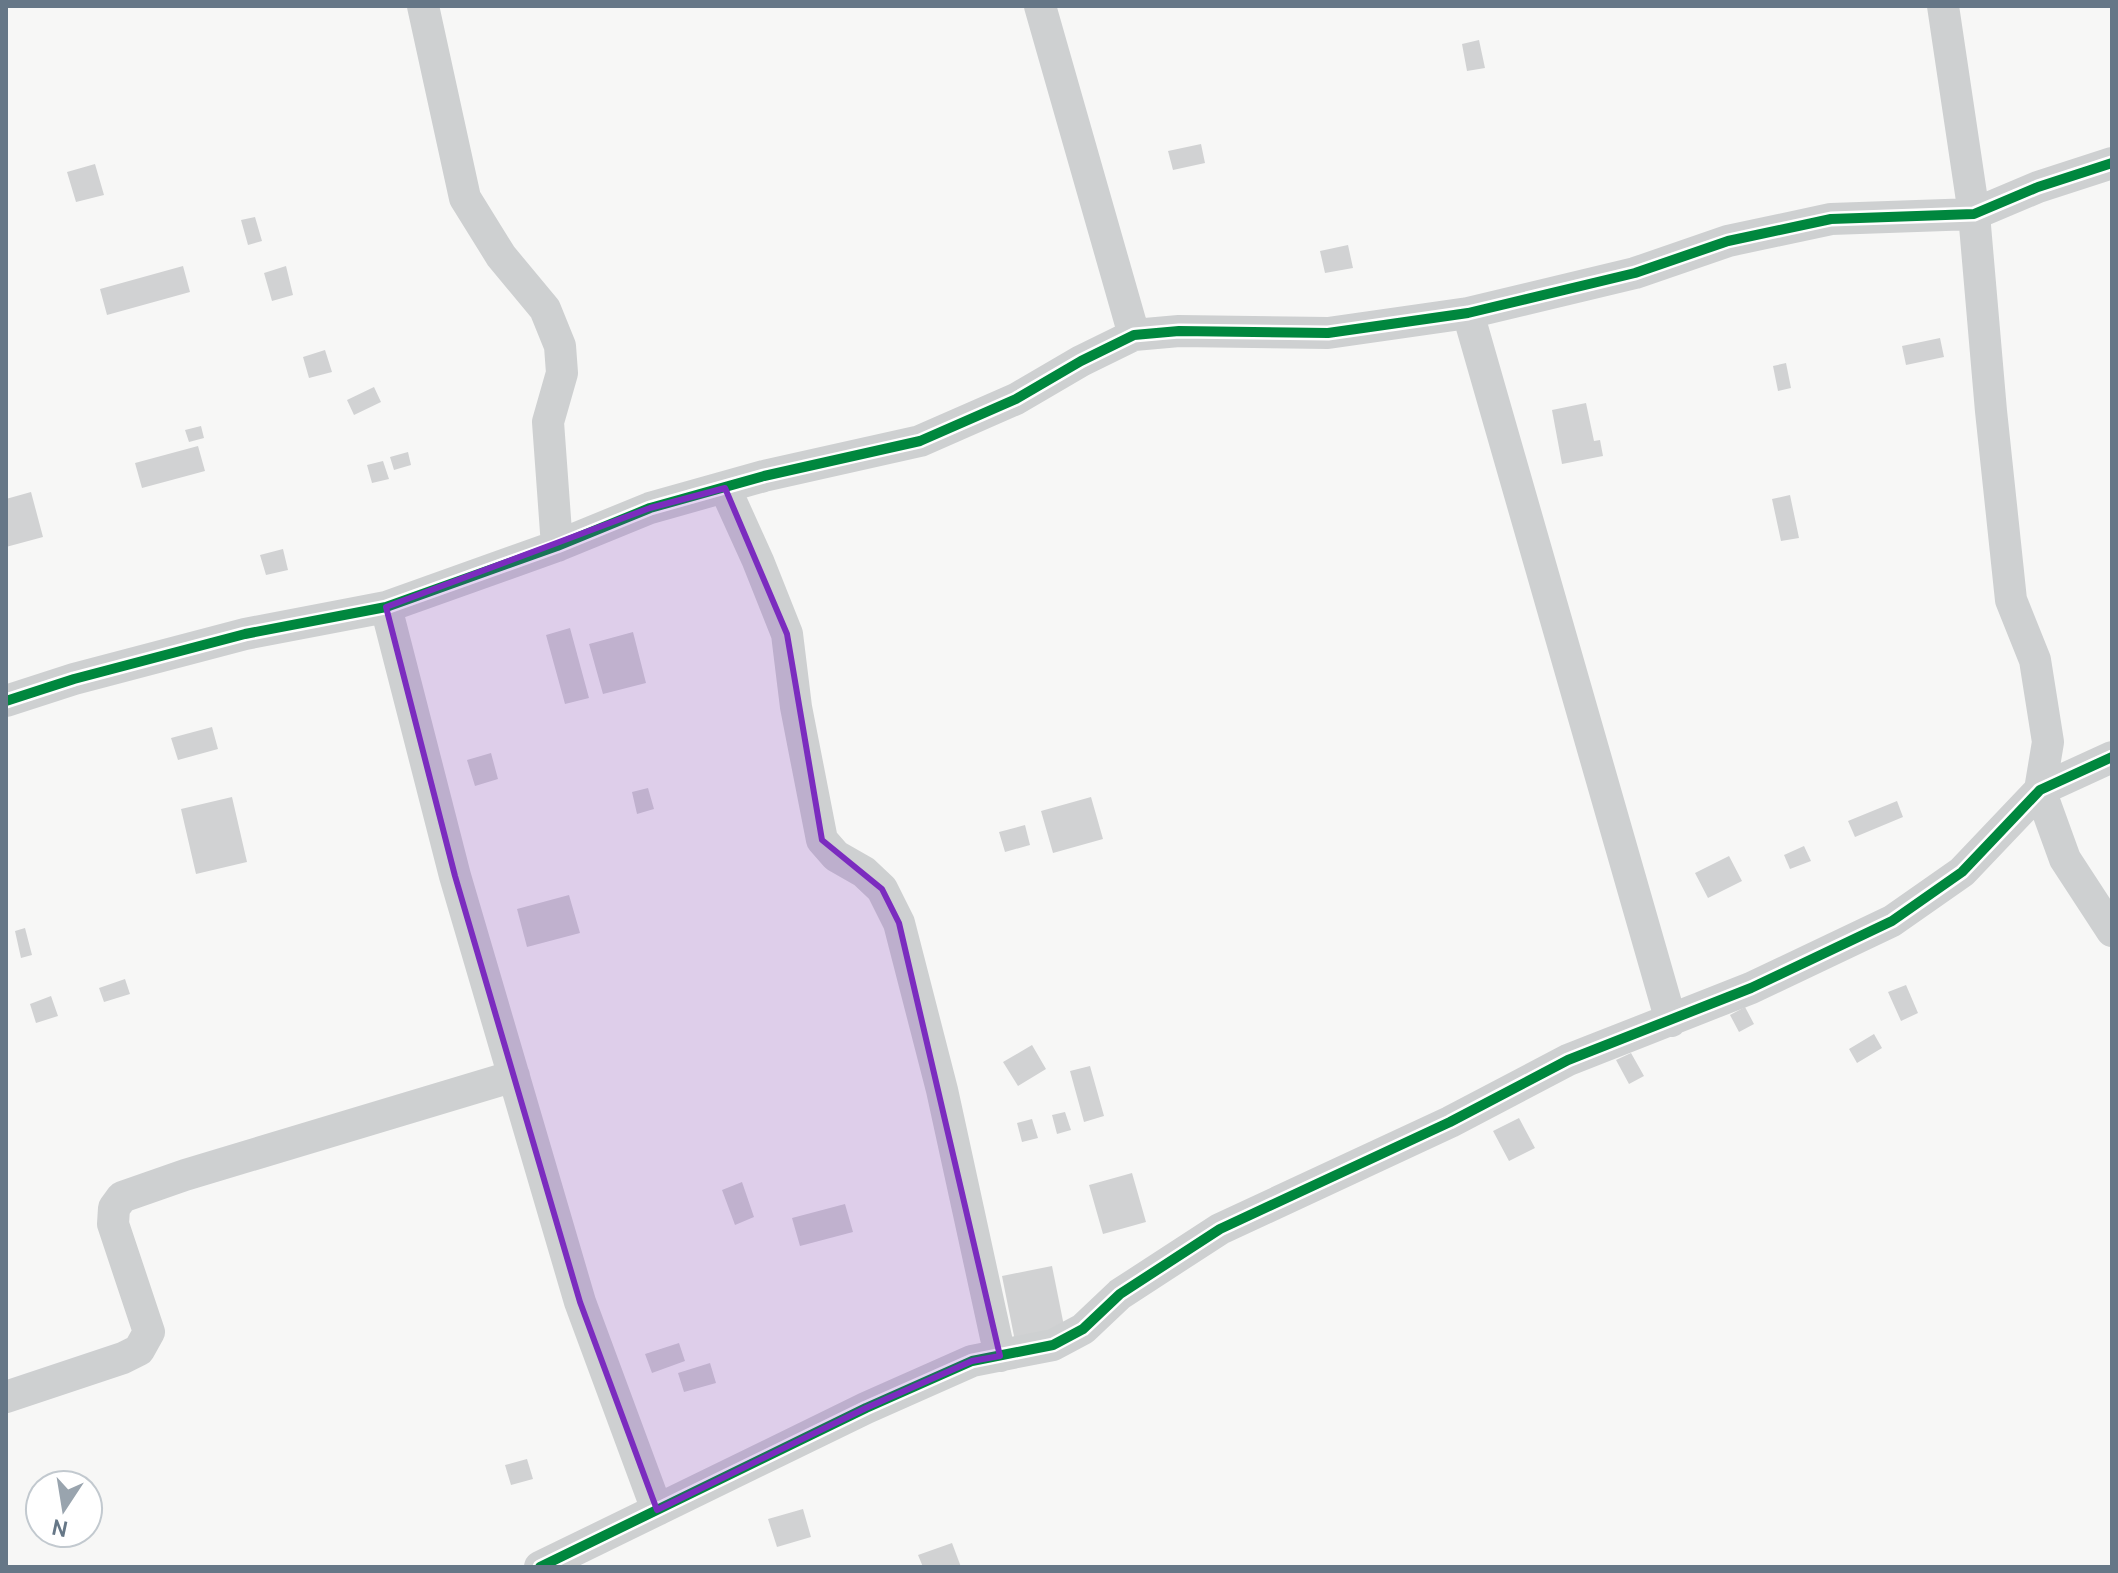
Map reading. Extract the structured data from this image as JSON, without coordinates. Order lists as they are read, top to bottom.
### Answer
{
  "north": "bottom"
}
